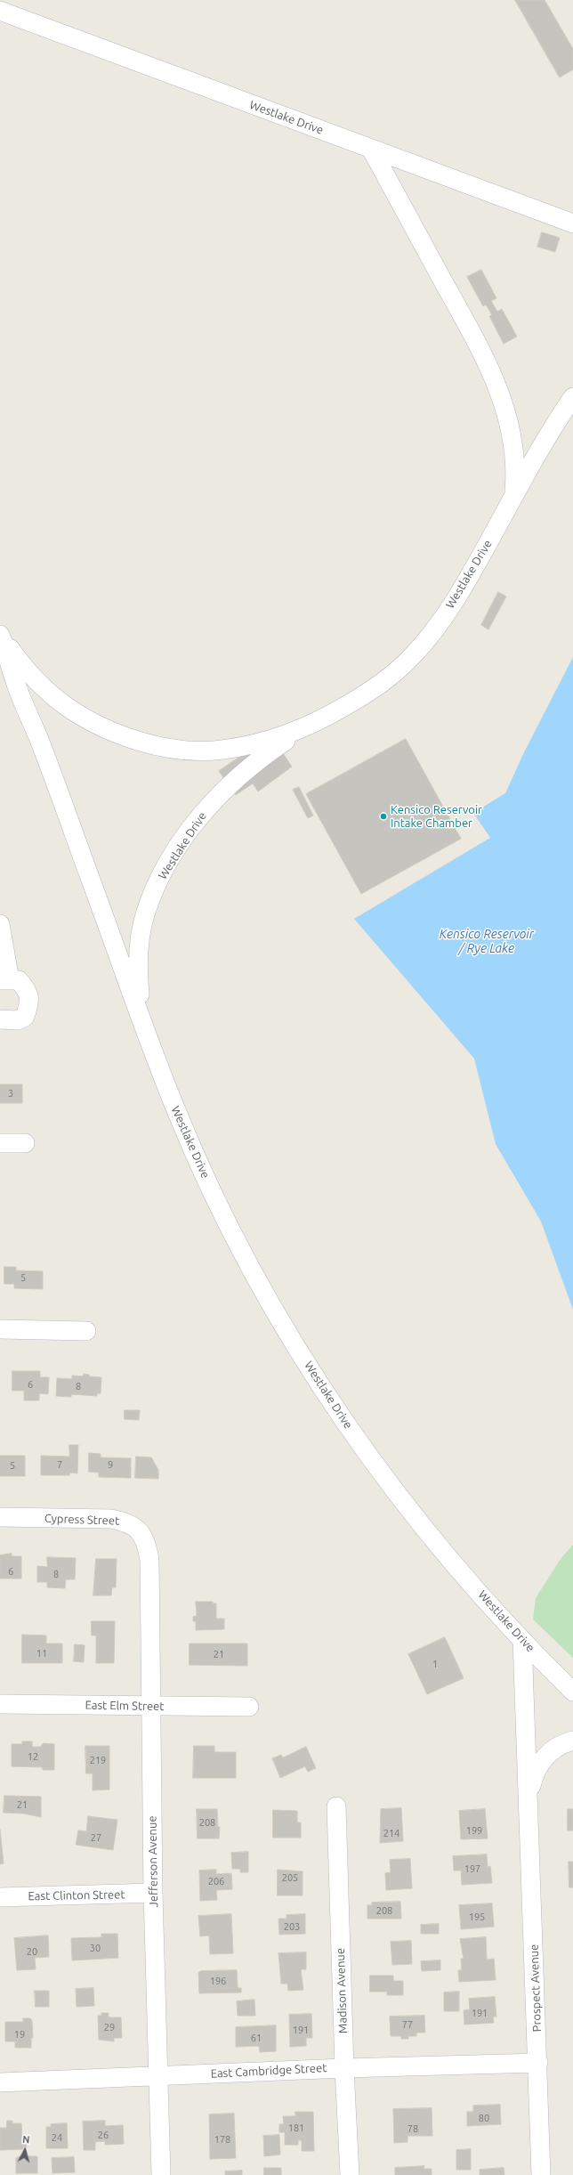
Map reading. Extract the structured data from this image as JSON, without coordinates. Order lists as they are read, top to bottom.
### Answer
{
  "streets": {
    "street": [
      "Westlake Drive",
      "Cypress Street",
      "East Elm Street",
      "Jefferson Avenue",
      "East Clinton Street",
      "Prospect Avenue",
      "Madison Avenue",
      "East Cambridge Street"
    ]
  },
  "crossings": [
    ["Westlake Drive", "Prospect Avenue"],
    ["Cypress Street", "Jefferson Avenue"],
    ["East Elm Street", "Jefferson Avenue"],
    ["Jefferson Avenue", "East Clinton Street"],
    ["Jefferson Avenue", "East Cambridge Street"],
    ["Prospect Avenue", "East Cambridge Street"],
    ["Madison Avenue", "East Cambridge Street"]
  ],
  "water": ["Kensico Reservoir / Rye Lake"],
  "places": ["Kensico Reservoir Intake Chamber"],
  "house_numbers": [
    "3",
    "5",
    "6",
    "8",
    "7",
    "9",
    "5",
    "6",
    "8",
    "11",
    "21",
    "1",
    "12",
    "219",
    "21",
    "208",
    "199",
    "214",
    "27",
    "197",
    "205",
    "206",
    "208",
    "195",
    "203",
    "30",
    "20",
    "196",
    "191",
    "77",
    "29",
    "191",
    "19",
    "61",
    "80",
    "181",
    "78",
    "26",
    "24",
    "178"
  ],
  "north": "top"
}
